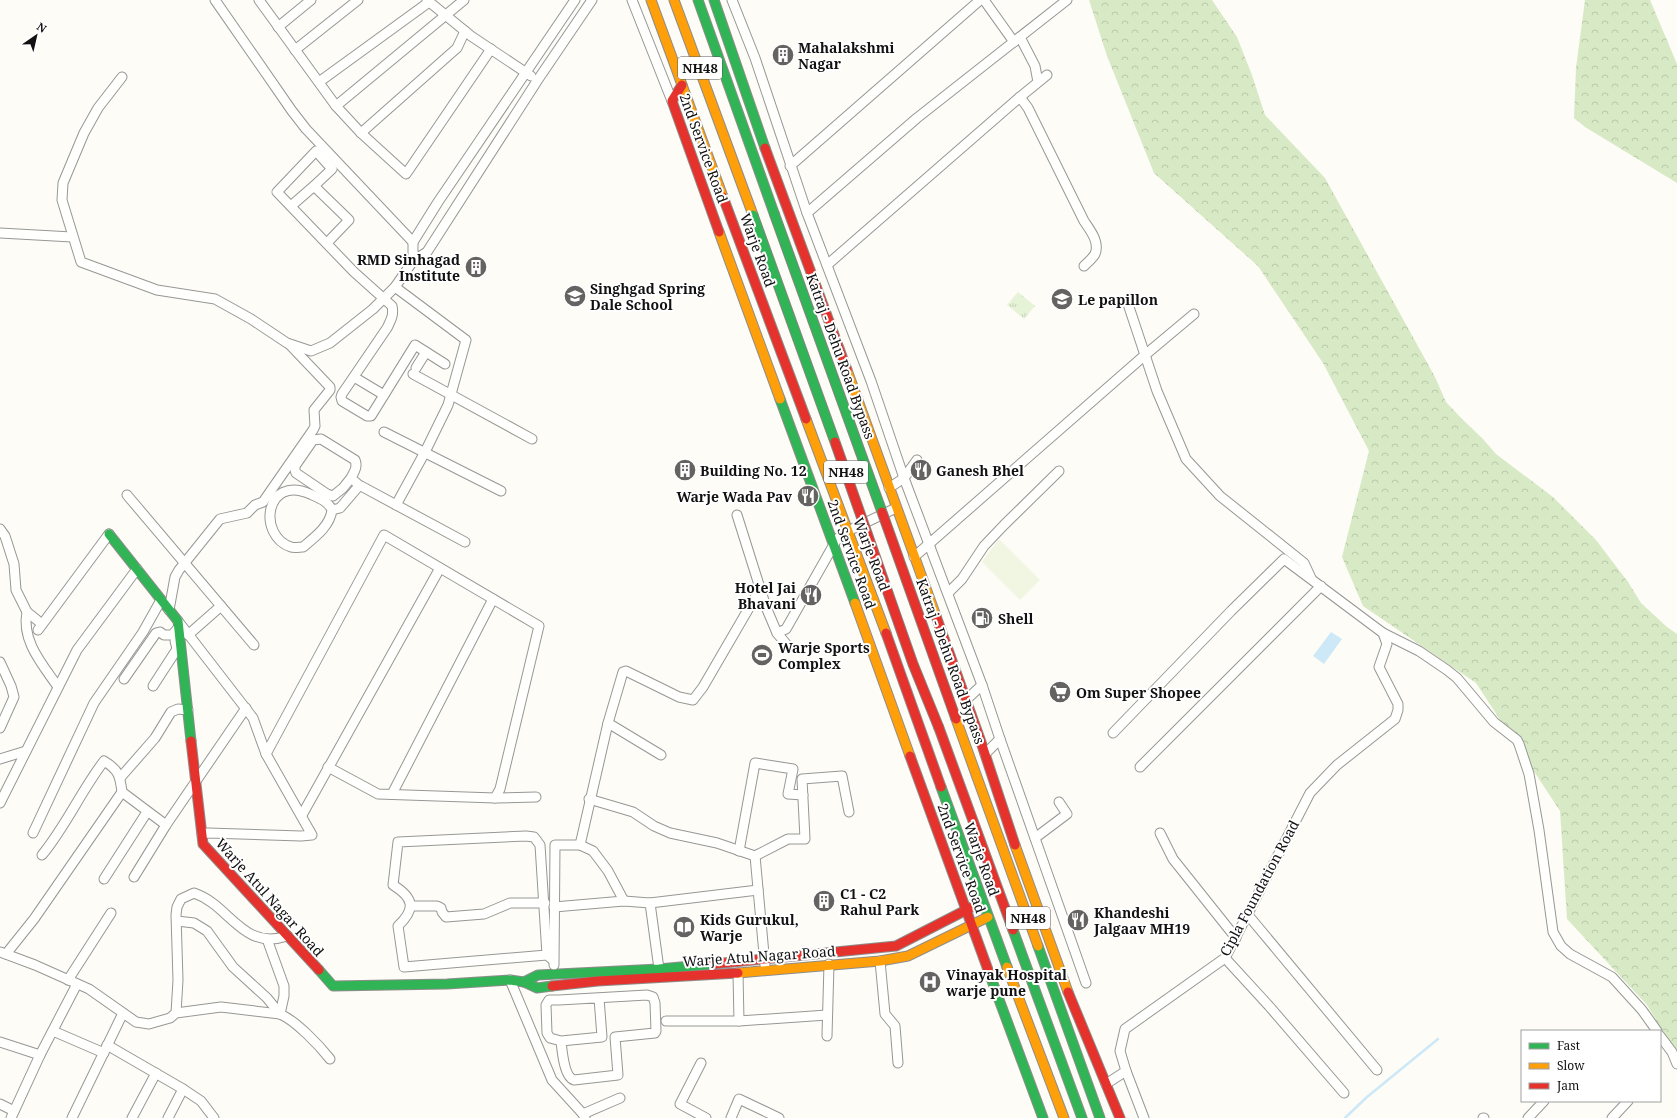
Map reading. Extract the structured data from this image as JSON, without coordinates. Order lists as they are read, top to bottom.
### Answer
{
  "streets": {
    "main road": [
      "NH48",
      "2nd Service Road",
      "Warje Road",
      "Katraj - Dehu Road Bypass",
      "Warje Atul Nagar Road"
    ],
    "street": ["Cipla Foundation Road"]
  },
  "crossings": [
    ["2nd Service Road", "Warje Atul Nagar Road"],
    ["Warje Road", "Warje Atul Nagar Road"]
  ],
  "places": {
    "building": [
      "Mahalakshmi Nagar",
      "RMD Sinhagad Institute",
      "Building No. 12",
      "C1 - C2 Rahul Park"
    ],
    "school or university": ["Singhgad Spring Dale School", "Le papillon"],
    "restaurant": [
      "Ganesh Bhel",
      "Warje Wada Pav",
      "Hotel Jai Bhavani",
      "Khandeshi Jalgaav MH19"
    ],
    "fuel station": ["Shell"],
    "sports": ["Warje Sports Complex"],
    "supermarket": ["Om Super Shopee"],
    "library": ["Kids Gurukul, Warje"],
    "hospital": ["Vinayak Hospital warje pune"]
  },
  "legend": ["Fast", "Slow", "Jam"],
  "north": "top right"
}
